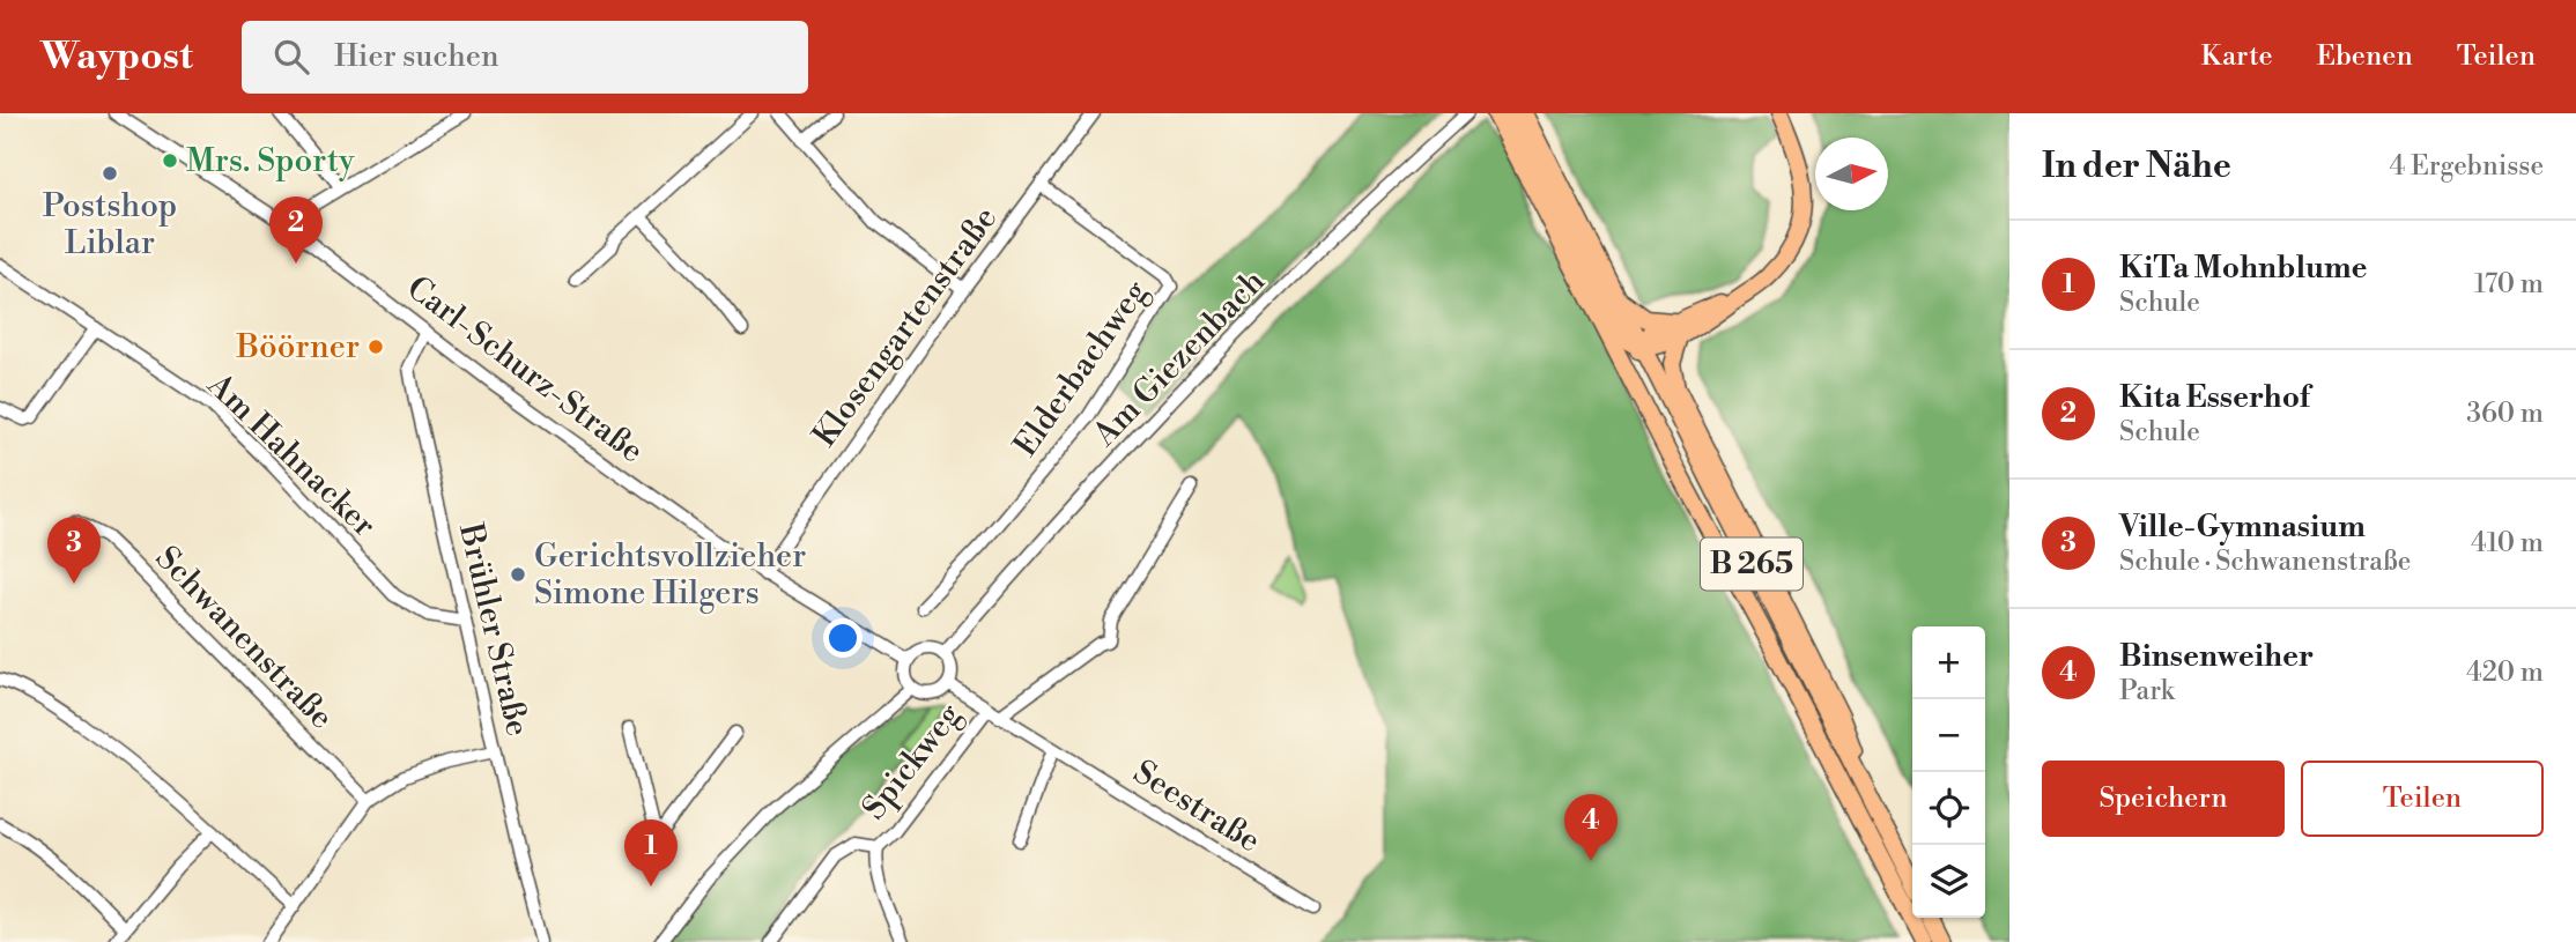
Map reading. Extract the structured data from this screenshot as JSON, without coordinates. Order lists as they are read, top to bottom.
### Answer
{
  "streets": {
    "main road": ["B 265"],
    "street": [
      "Klosengartenstraße",
      "Am Giezenbach",
      "Elderbachweg",
      "Carl-Schurz-Straße",
      "Am Hahnacker",
      "Brühler Straße",
      "Schwanenstraße",
      "Spickweg",
      "Seestraße"
    ]
  },
  "crossings": [
    ["Klosengartenstraße", "Elderbachweg"],
    ["Klosengartenstraße", "Carl-Schurz-Straße"],
    ["Am Giezenbach", "Carl-Schurz-Straße"],
    ["Am Giezenbach", "Seestraße"],
    ["Carl-Schurz-Straße", "Brühler Straße"],
    ["Carl-Schurz-Straße", "Seestraße"],
    ["Am Hahnacker", "Brühler Straße"],
    ["Spickweg", "Seestraße"]
  ],
  "places": [
    "Mrs. Sporty",
    "Postshop Liblar",
    "Böörner",
    "Gerichtsvollzieher Simone Hilgers"
  ],
  "north": "right",
  "page": {
    "header": "Waypost",
    "search": "Hier suchen",
    "nav": ["Karte", "Ebenen", "Teilen"],
    "heading": ["In der Nähe", "4 Ergebnisse"],
    "pins": [
      "2",
      "3",
      "4",
      "1"
    ],
    "list": [
      {
        "mark": "1",
        "name": "KiTa Mohnblume",
        "note": "Schule",
        "value": "170 m"
      },
      {
        "mark": "2",
        "name": "Kita Esserhof",
        "note": "Schule",
        "value": "360 m"
      },
      {
        "mark": "3",
        "name": "Ville-Gymnasium",
        "note": "Schule · Schwanenstraße",
        "value": "410 m"
      },
      {
        "mark": "4",
        "name": "Binsenweiher",
        "note": "Park",
        "value": "420 m"
      }
    ],
    "map_buttons": ["+", "−"],
    "buttons": ["Speichern", "Teilen"]
  }
}
